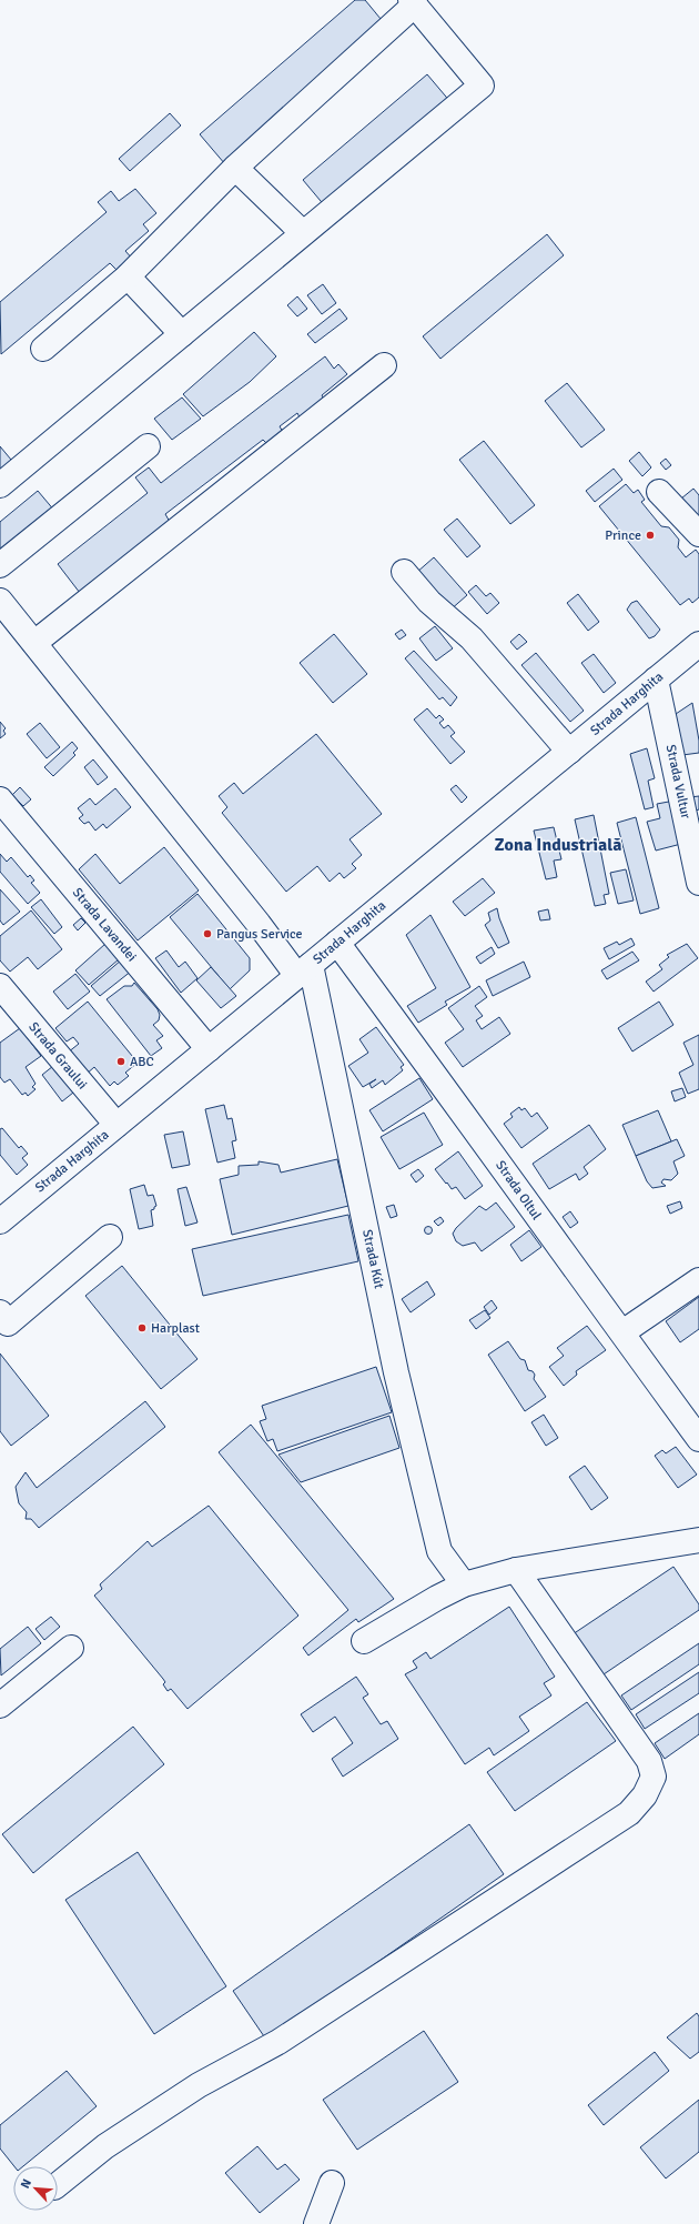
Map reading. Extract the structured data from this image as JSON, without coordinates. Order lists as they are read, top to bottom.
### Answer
{
  "streets": {
    "street": [
      "Strada Harghita",
      "Strada Vultur",
      "Strada Lavandei",
      "Strada Graului",
      "Strada Oltul",
      "Strada Kút"
    ]
  },
  "crossings": [
    ["Strada Harghita", "Strada Vultur"],
    ["Strada Harghita", "Strada Lavandei"],
    ["Strada Harghita", "Strada Graului"],
    ["Strada Harghita", "Strada Oltul"],
    ["Strada Harghita", "Strada Kút"]
  ],
  "districts": ["Zona Industrială"],
  "places": [
    "Prince",
    "Pangus Service",
    "ABC",
    "Harplast"
  ],
  "north": "top left"
}
